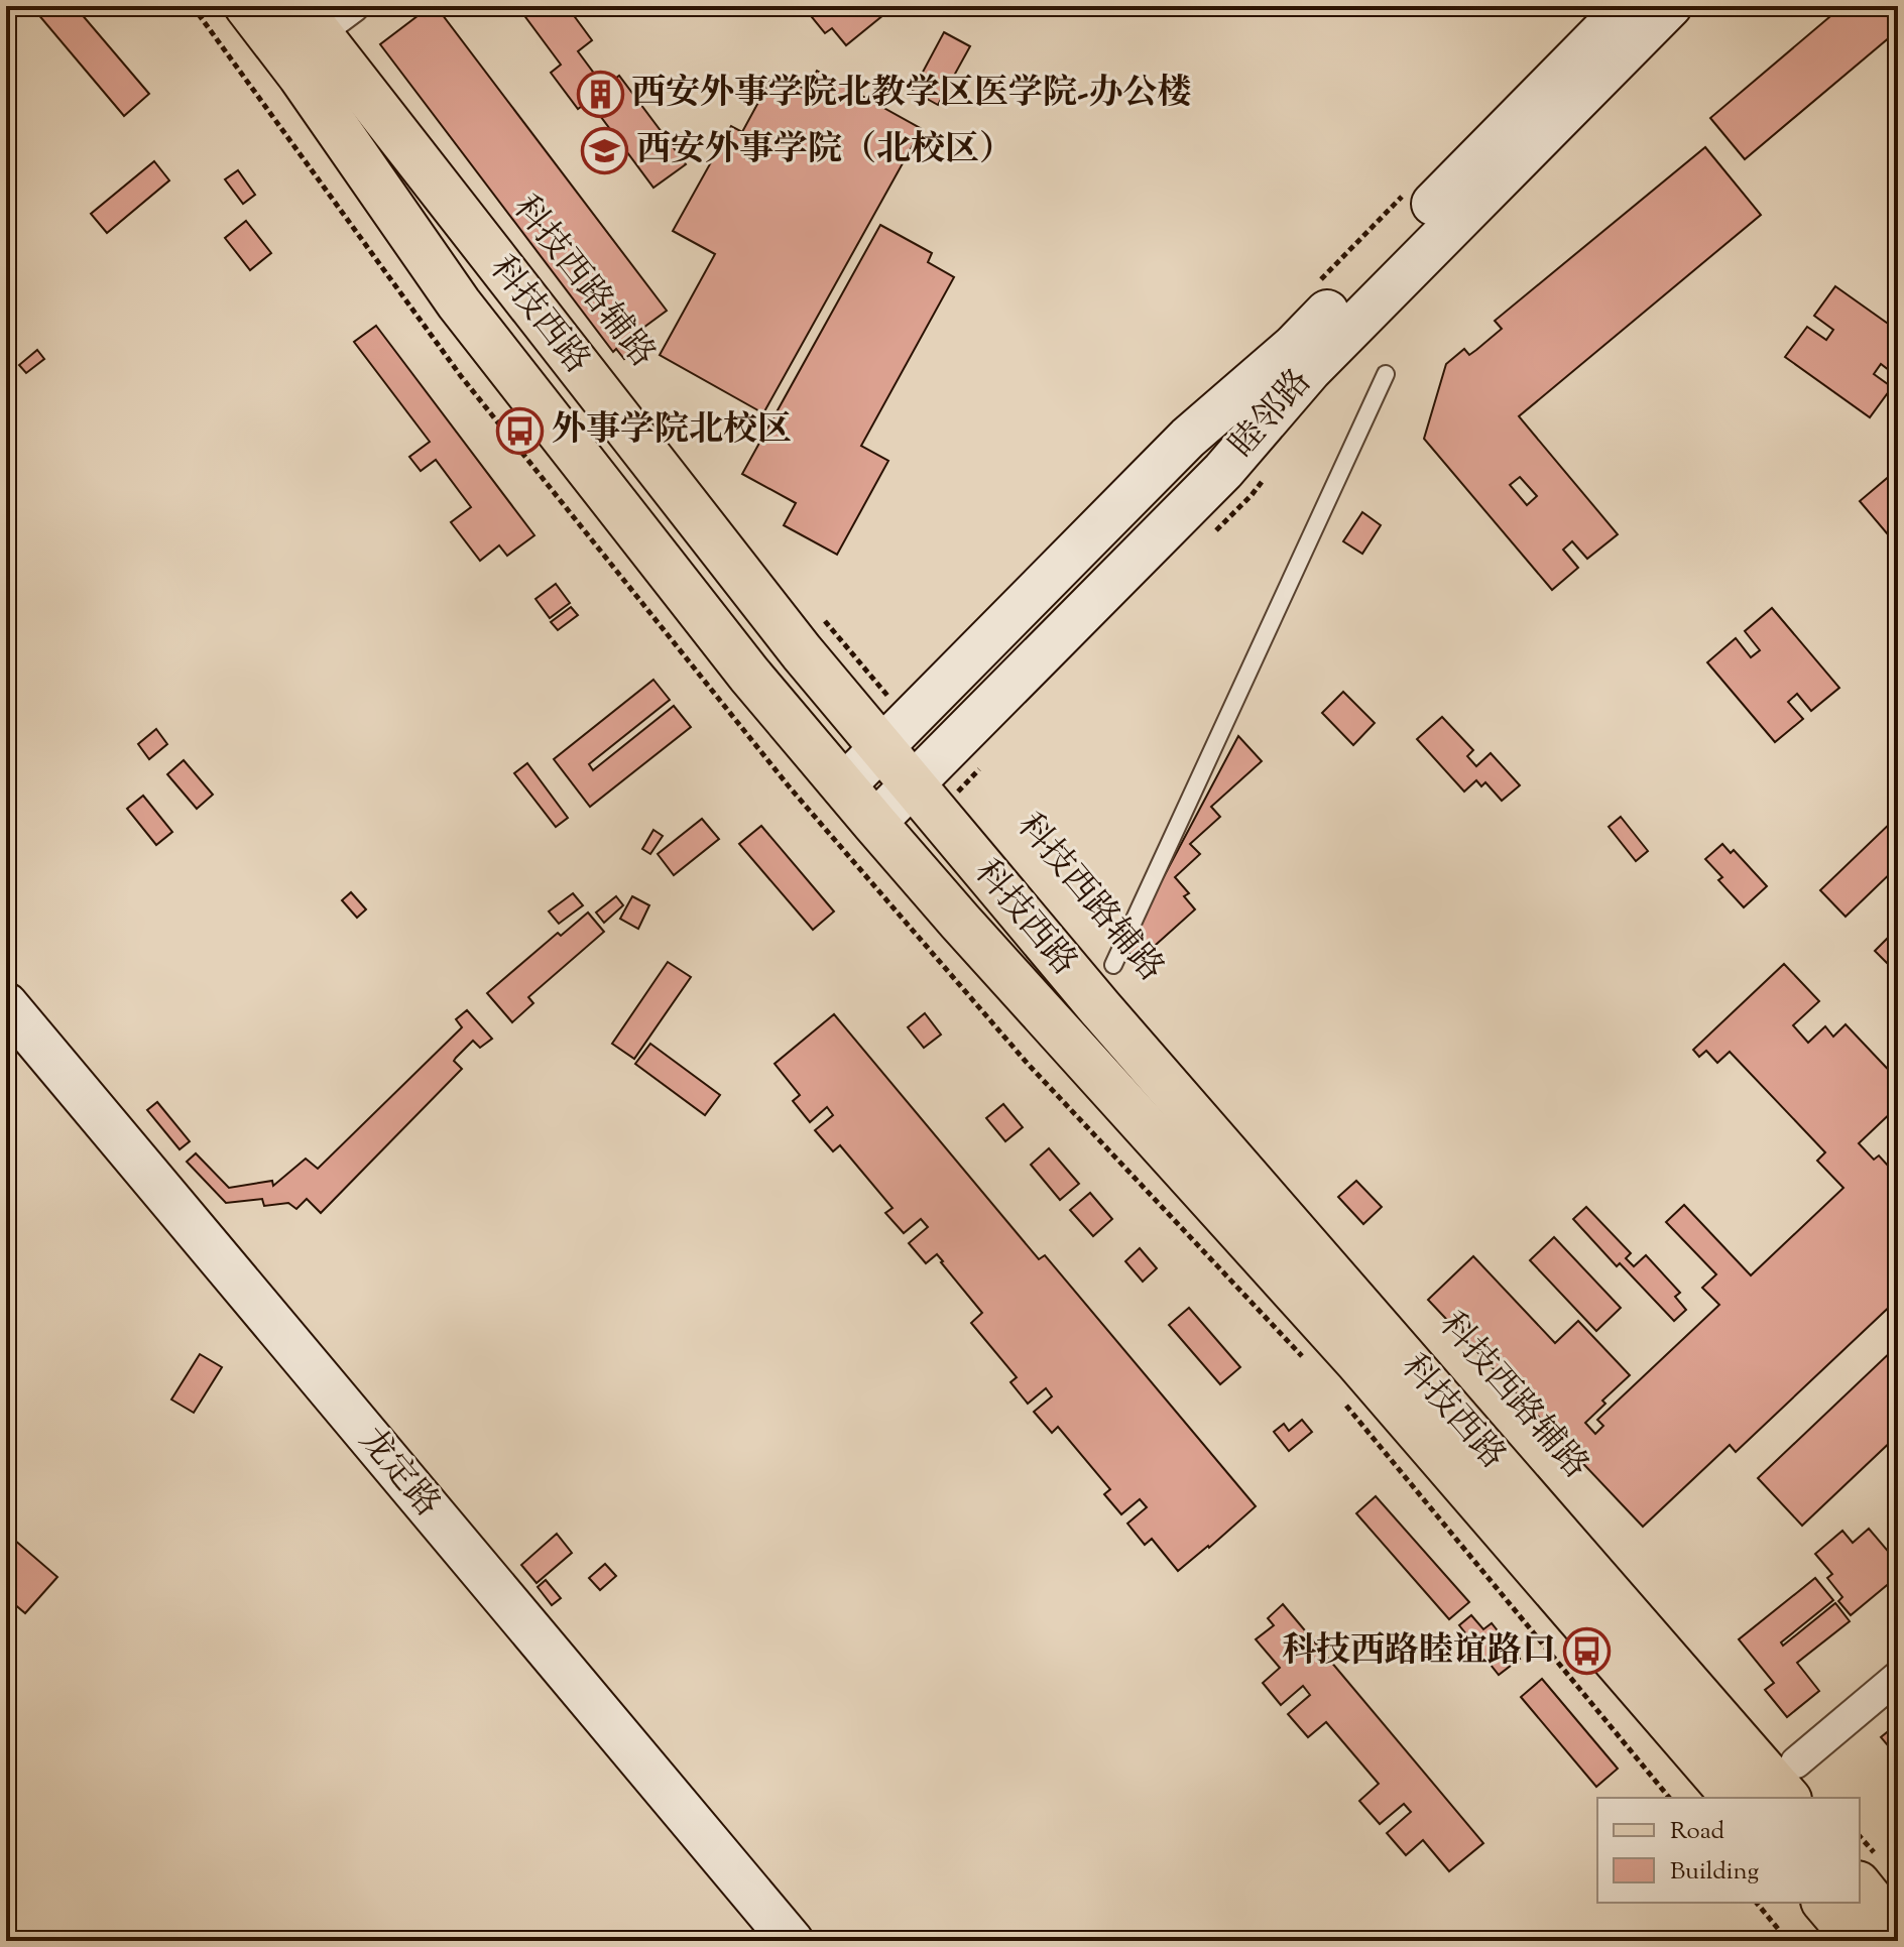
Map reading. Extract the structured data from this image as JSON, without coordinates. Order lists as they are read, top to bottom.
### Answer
{
  "streets": {
    "main road": ["科技西路"],
    "street": ["睦邻路", "龙定路"]
  },
  "crossings": [
    ["科技西路", "睦邻路"]
  ],
  "places": {
    "building": ["西安外事学院北教学区医学院-办公楼"],
    "school or university": ["西安外事学院（北校区）"],
    "bus stop": ["外事学院北校区", "科技西路睦谊路口"]
  },
  "legend": ["Road", "Building"]
}
